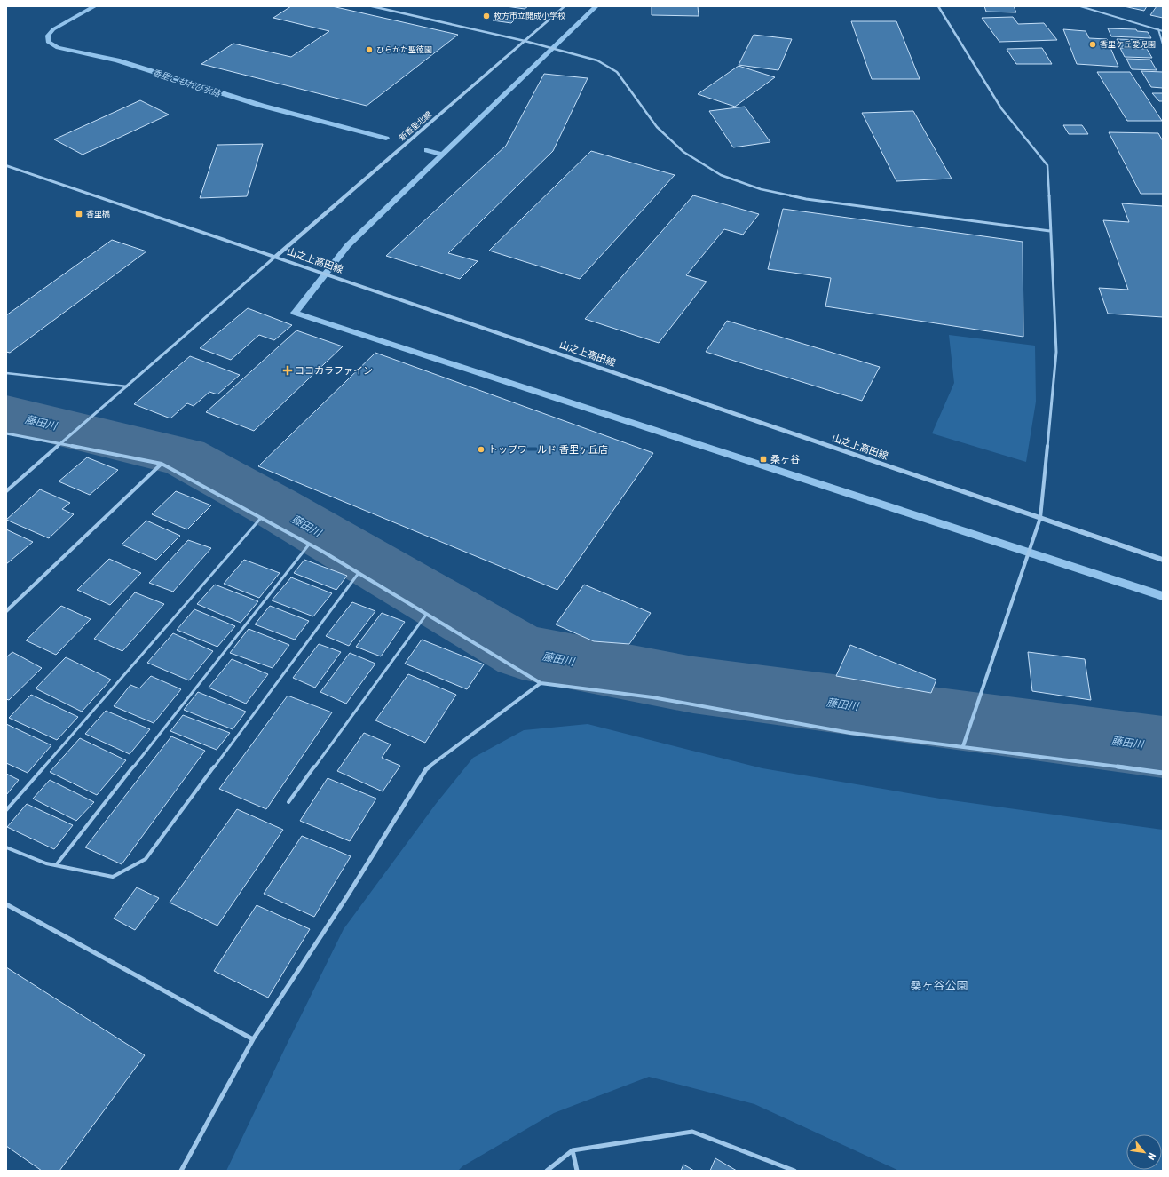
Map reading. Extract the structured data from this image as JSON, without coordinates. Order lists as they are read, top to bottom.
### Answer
{
  "streets": {
    "street": ["新香里北線", "山之上高田線"]
  },
  "crossings": [
    ["新香里北線", "山之上高田線"]
  ],
  "water": ["香里こもれび水路", "藤田川"],
  "parks": ["桑ヶ谷公園"],
  "places": {
    "other": [
      "枚方市立開成小学校",
      "香里ケ丘愛児園",
      "ひらかた聖徳園",
      "トップワールド 香里ヶ丘店"
    ],
    "transit": ["香里橋", "桑ヶ谷"],
    "health": ["ココカラファイン"]
  },
  "north": "bottom right"
}
